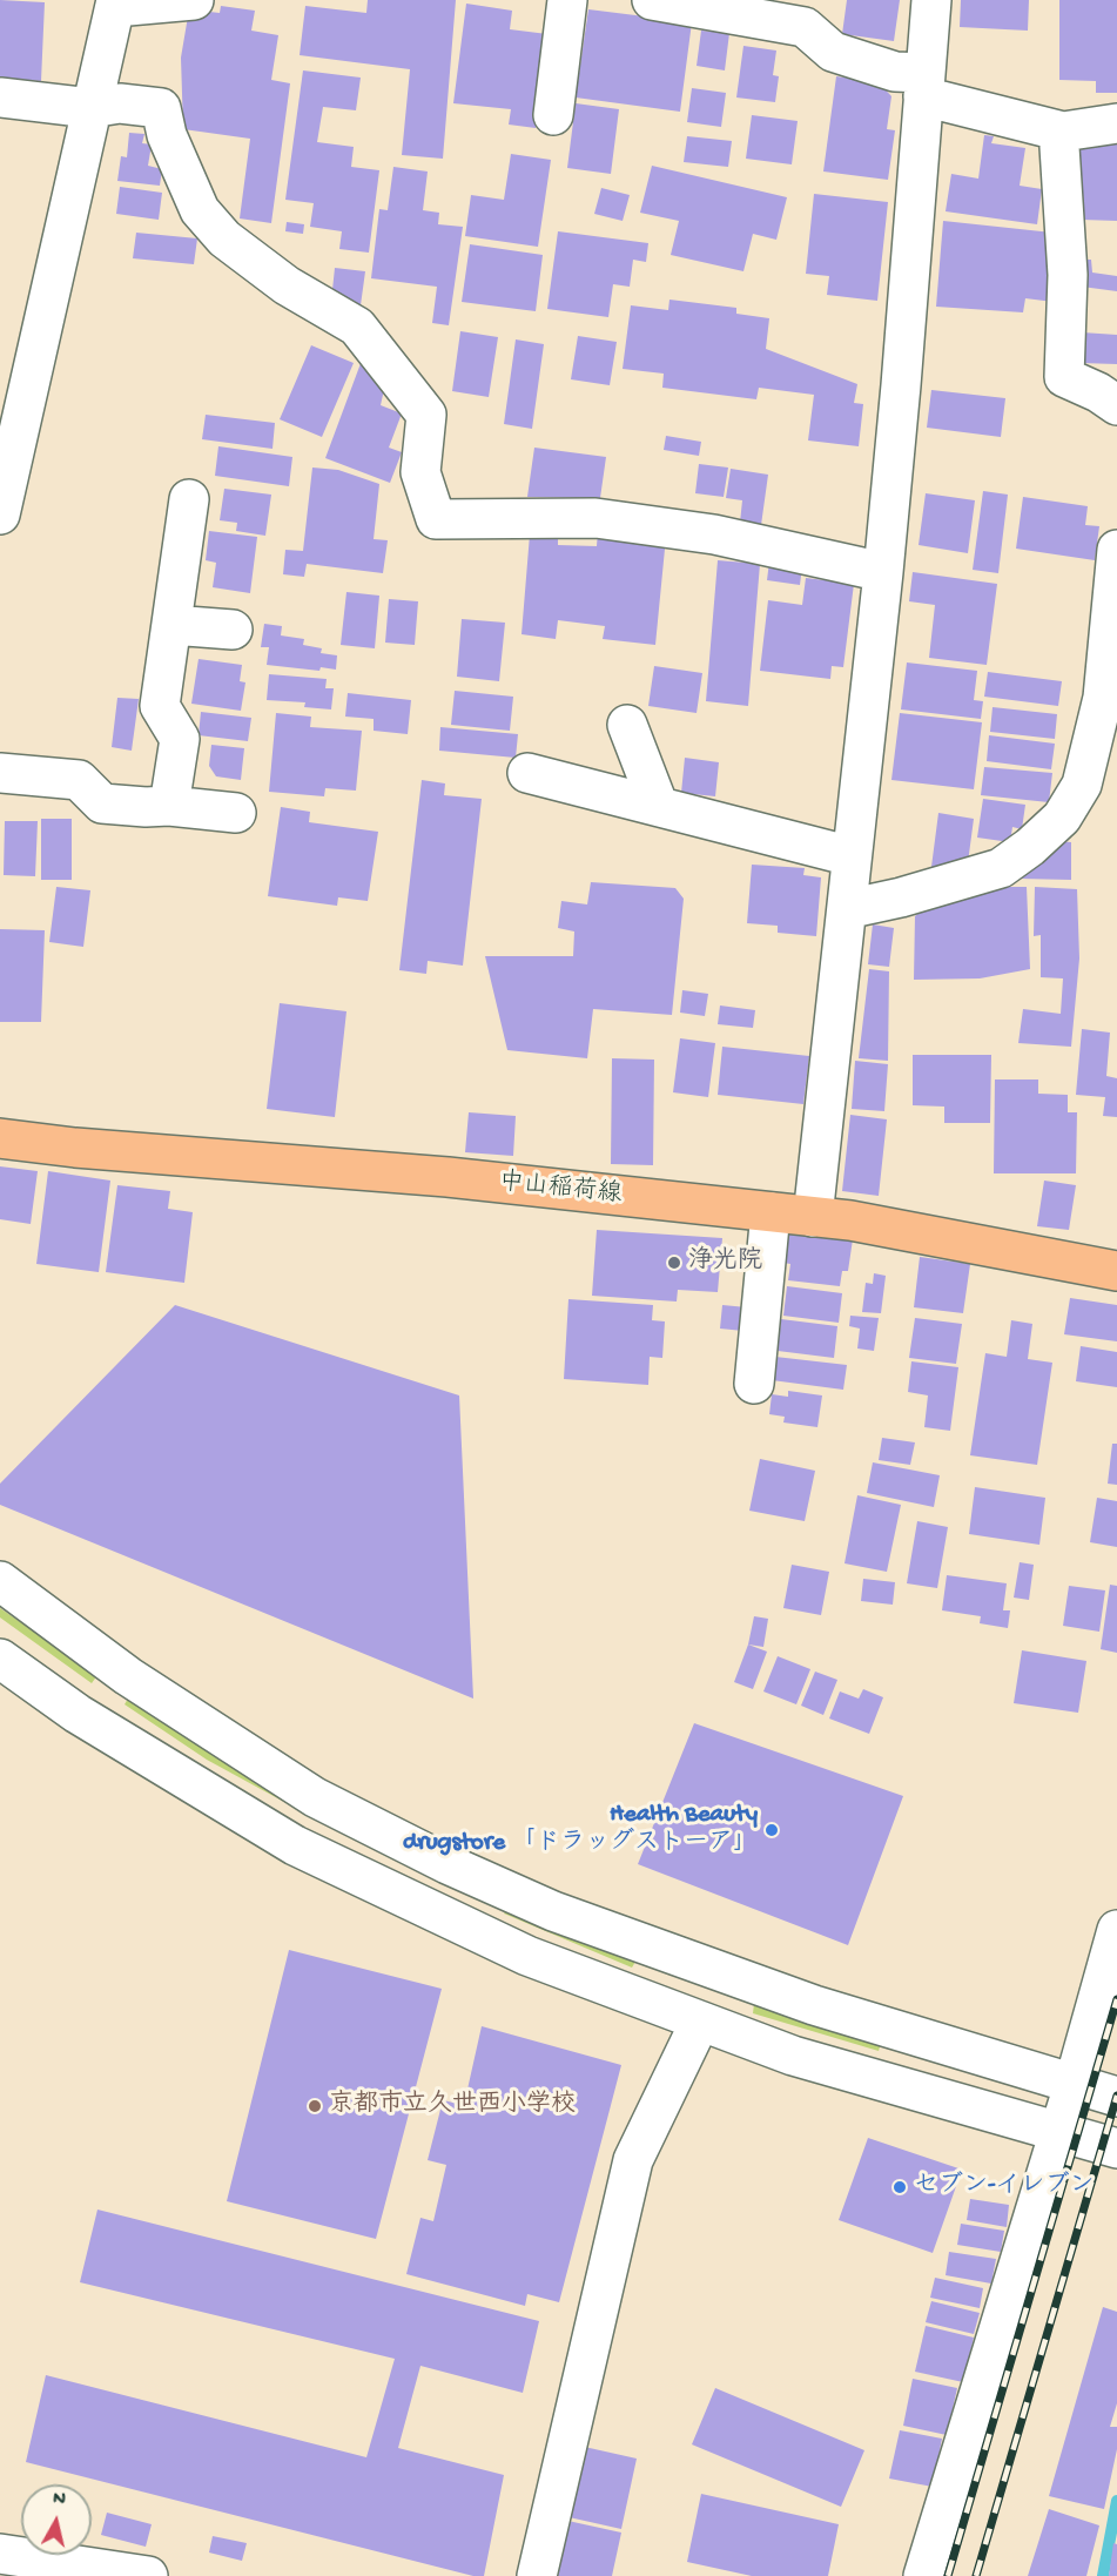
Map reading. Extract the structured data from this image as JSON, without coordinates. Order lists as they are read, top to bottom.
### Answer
{
  "streets": {
    "main road": ["中山稲荷線"]
  },
  "places": [
    "浄光院",
    "Health Beauty drugstore 「ドラッグストーア」",
    "京都市立久世西小学校",
    "セブン-イレブン"
  ],
  "north": "top"
}
